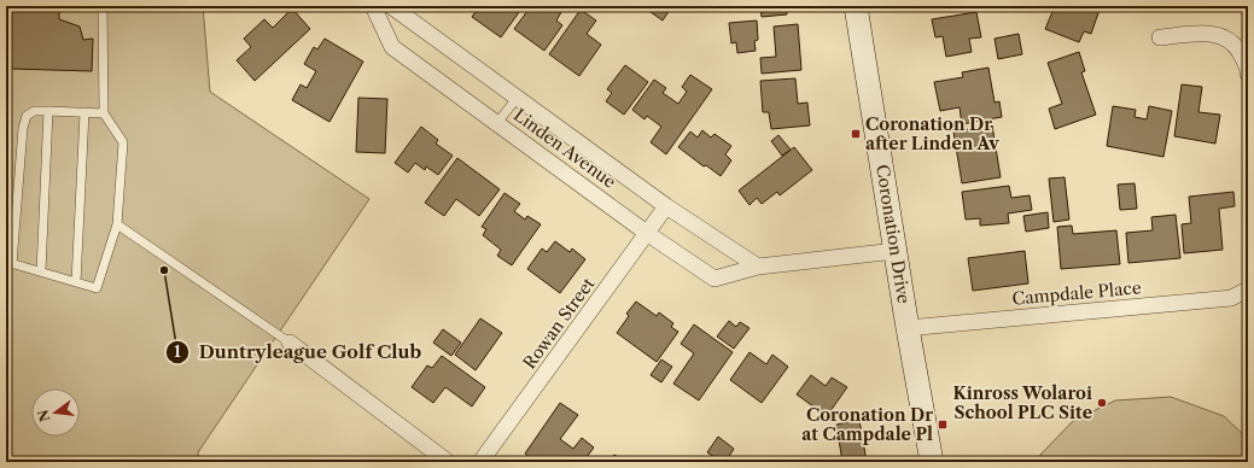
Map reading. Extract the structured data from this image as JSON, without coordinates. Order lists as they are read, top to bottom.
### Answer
{
  "streets": {
    "main road": ["Coronation Drive"],
    "street": ["Linden Avenue", "Campdale Place", "Rowan Street"]
  },
  "crossings": [
    ["Linden Avenue", "Coronation Drive"],
    ["Linden Avenue", "Rowan Street"],
    ["Coronation Drive", "Campdale Place"]
  ],
  "places": {
    "transit": ["Coronation Dr after Linden Av", "Coronation Dr at Campdale Pl"],
    "other": ["Duntryleague Golf Club", "Kinross Wolaroi School PLC Site"]
  },
  "north": "left"
}
